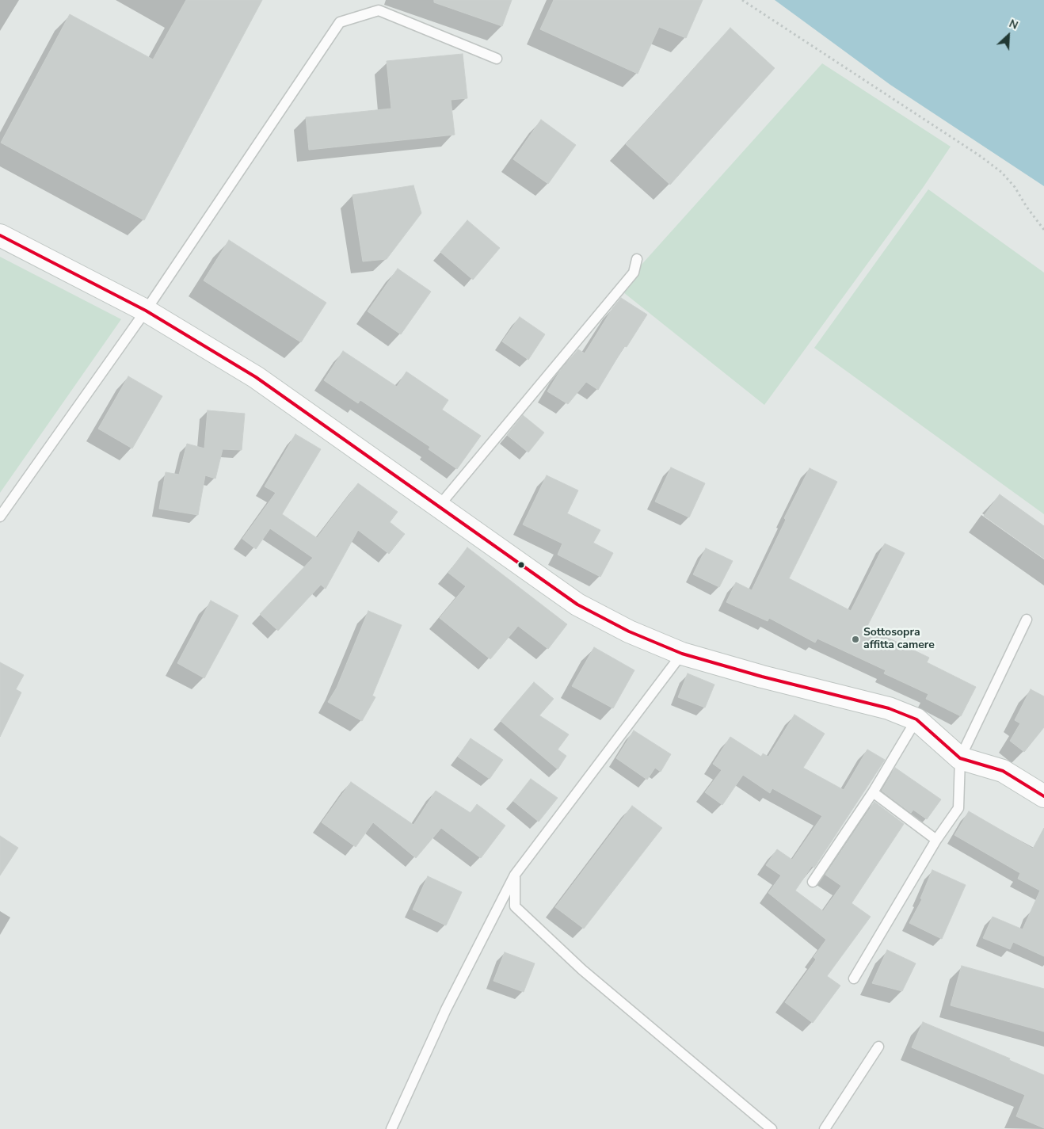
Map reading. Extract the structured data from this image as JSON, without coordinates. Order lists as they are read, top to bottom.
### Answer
{
  "places": ["Sottosopra affitta camere"],
  "north": "top right"
}
